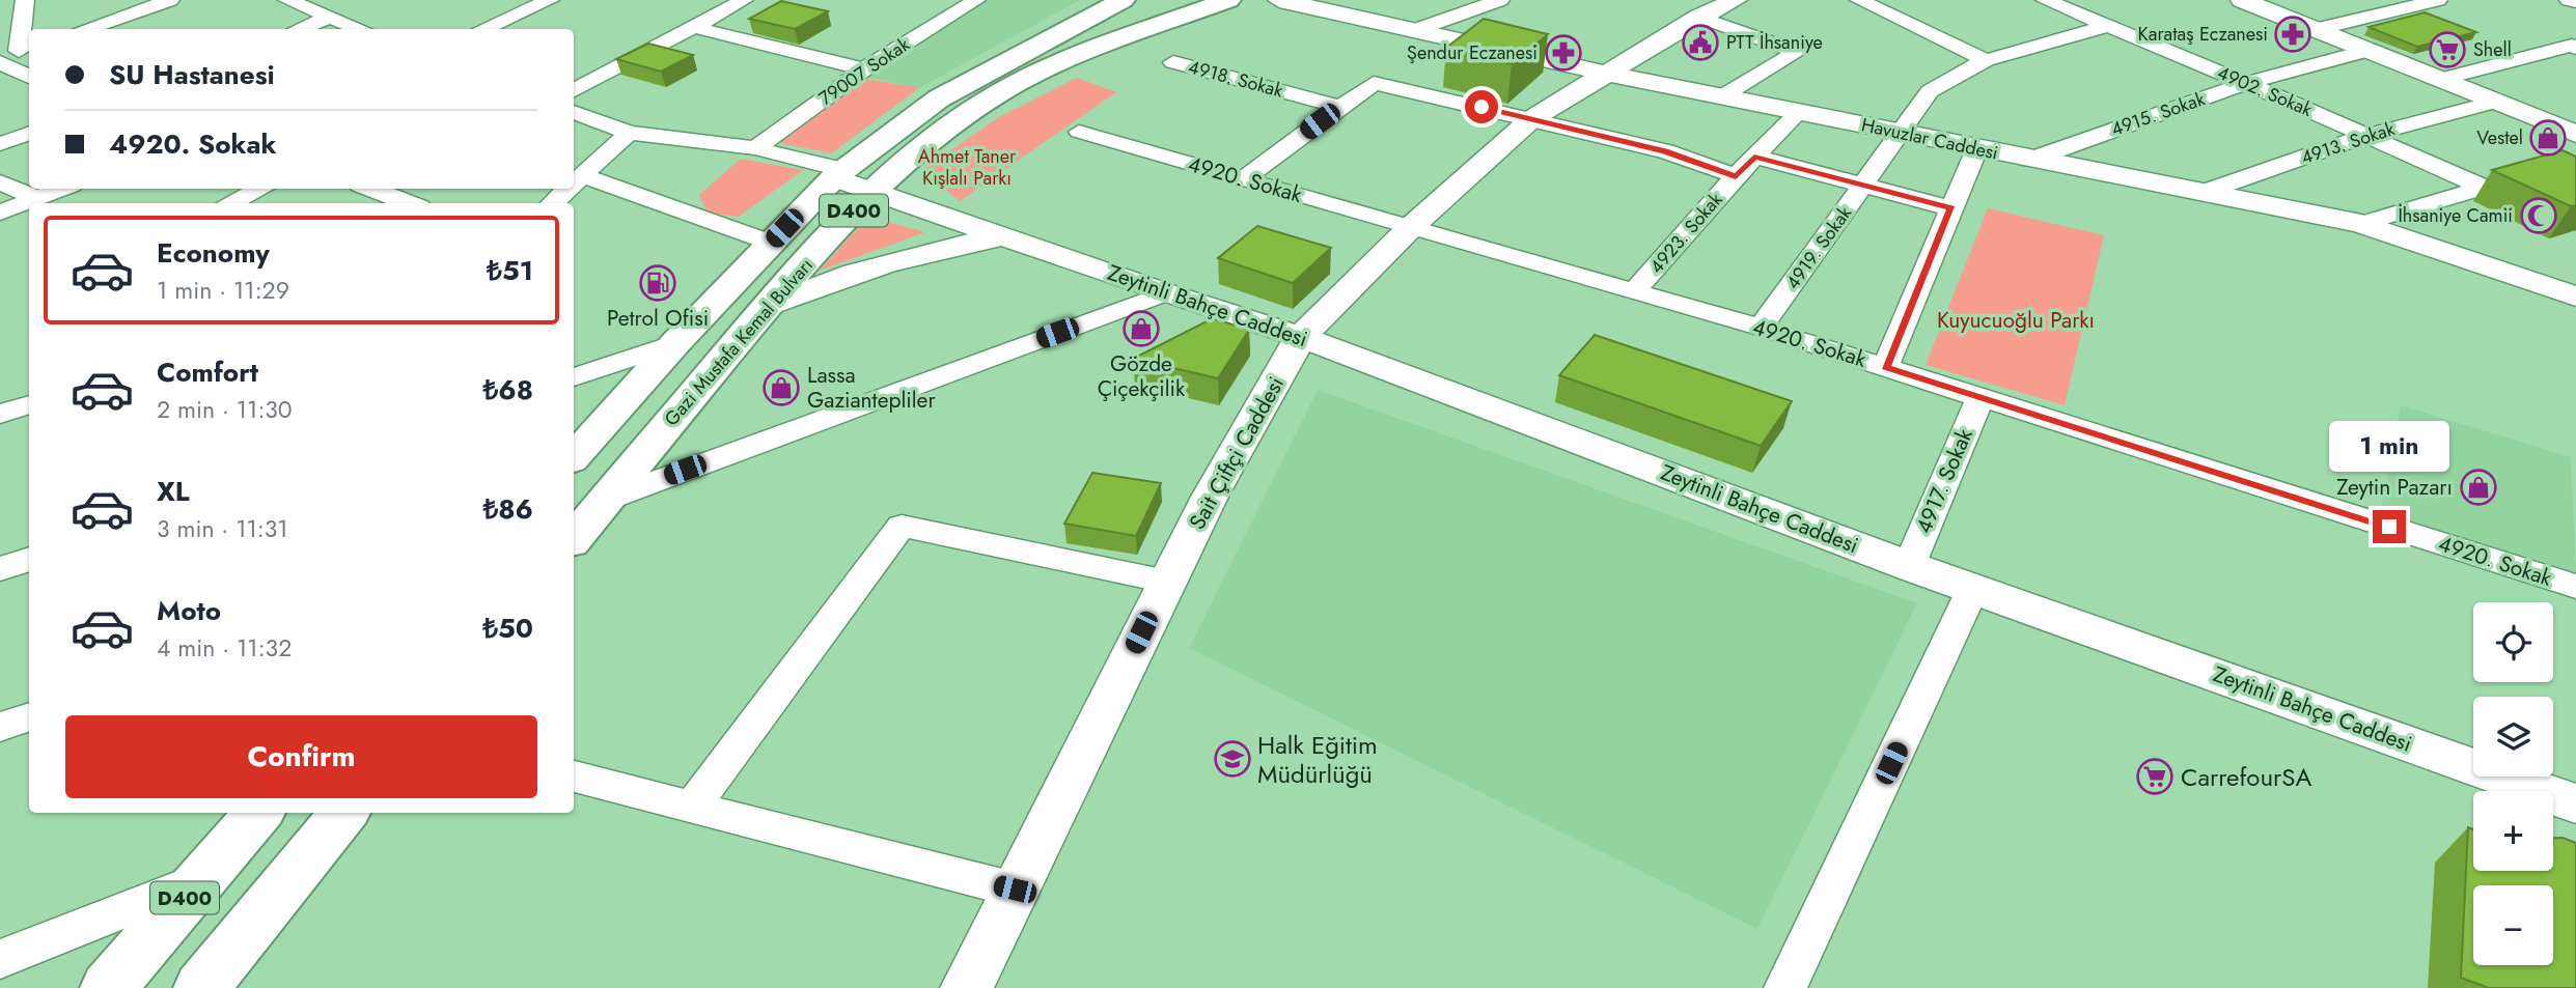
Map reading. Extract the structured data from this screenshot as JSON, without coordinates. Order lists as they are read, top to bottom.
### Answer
{
  "streets": {
    "highway": ["D400", "Gazi Mustafa Kemal Bulvarı"],
    "street": [
      "79007 Sokak",
      "4918. Sokak",
      "4902. Sokak",
      "4915. Sokak",
      "Havuzlar Caddesi",
      "4913. Sokak",
      "4920. Sokak",
      "4923. Sokak",
      "4919. Sokak",
      "Zeytinli Bahçe Caddesi",
      "Sait Çiftçi Caddesi",
      "4917. Sokak"
    ]
  },
  "crossings": [
    ["4902. Sokak", "4915. Sokak"],
    ["4902. Sokak", "4913. Sokak"],
    ["4902. Sokak", "4919. Sokak"],
    ["4915. Sokak", "Havuzlar Caddesi"],
    ["Havuzlar Caddesi", "4913. Sokak"],
    ["Havuzlar Caddesi", "4923. Sokak"],
    ["Havuzlar Caddesi", "4919. Sokak"],
    ["Havuzlar Caddesi", "Sait Çiftçi Caddesi"],
    ["4920. Sokak", "4923. Sokak"],
    ["4920. Sokak", "4919. Sokak"],
    ["4920. Sokak", "Sait Çiftçi Caddesi"],
    ["4920. Sokak", "4917. Sokak"],
    ["Zeytinli Bahçe Caddesi", "Sait Çiftçi Caddesi"],
    ["Zeytinli Bahçe Caddesi", "4917. Sokak"]
  ],
  "parks": ["Ahmet Taner Kışlalı Parkı", "Kuyucuoğlu Parkı"],
  "places": {
    "pharmacy": ["Karataş Eczanesi", "Şendur Eczanesi"],
    "public building": ["PTT İhsaniye"],
    "supermarket": ["Shell", "CarrefourSA"],
    "shop": [
      "Vestel",
      "Gözde Çiçekçilik",
      "Lassa Gaziantepliler",
      "Zeytin Pazarı"
    ],
    "mosque": ["İhsaniye Camii"],
    "fuel station": ["Petrol Ofisi"],
    "school or university": ["Halk Eğitim Müdürlüğü"]
  },
  "page": {
    "banner": ["SU Hastanesi", "4920. Sokak"],
    "list": [
      {
        "name": "Economy",
        "note": "1 min · 11:29",
        "value": "₺51"
      },
      {
        "name": "Comfort",
        "note": "2 min · 11:30",
        "value": "₺68"
      },
      {
        "name": "XL",
        "note": "3 min · 11:31",
        "value": "₺86"
      },
      {
        "name": "Moto",
        "note": "4 min · 11:32",
        "value": "₺50"
      }
    ],
    "bubble": "1 min",
    "map_buttons": ["+", "−"],
    "buttons": "Confirm"
  }
}
